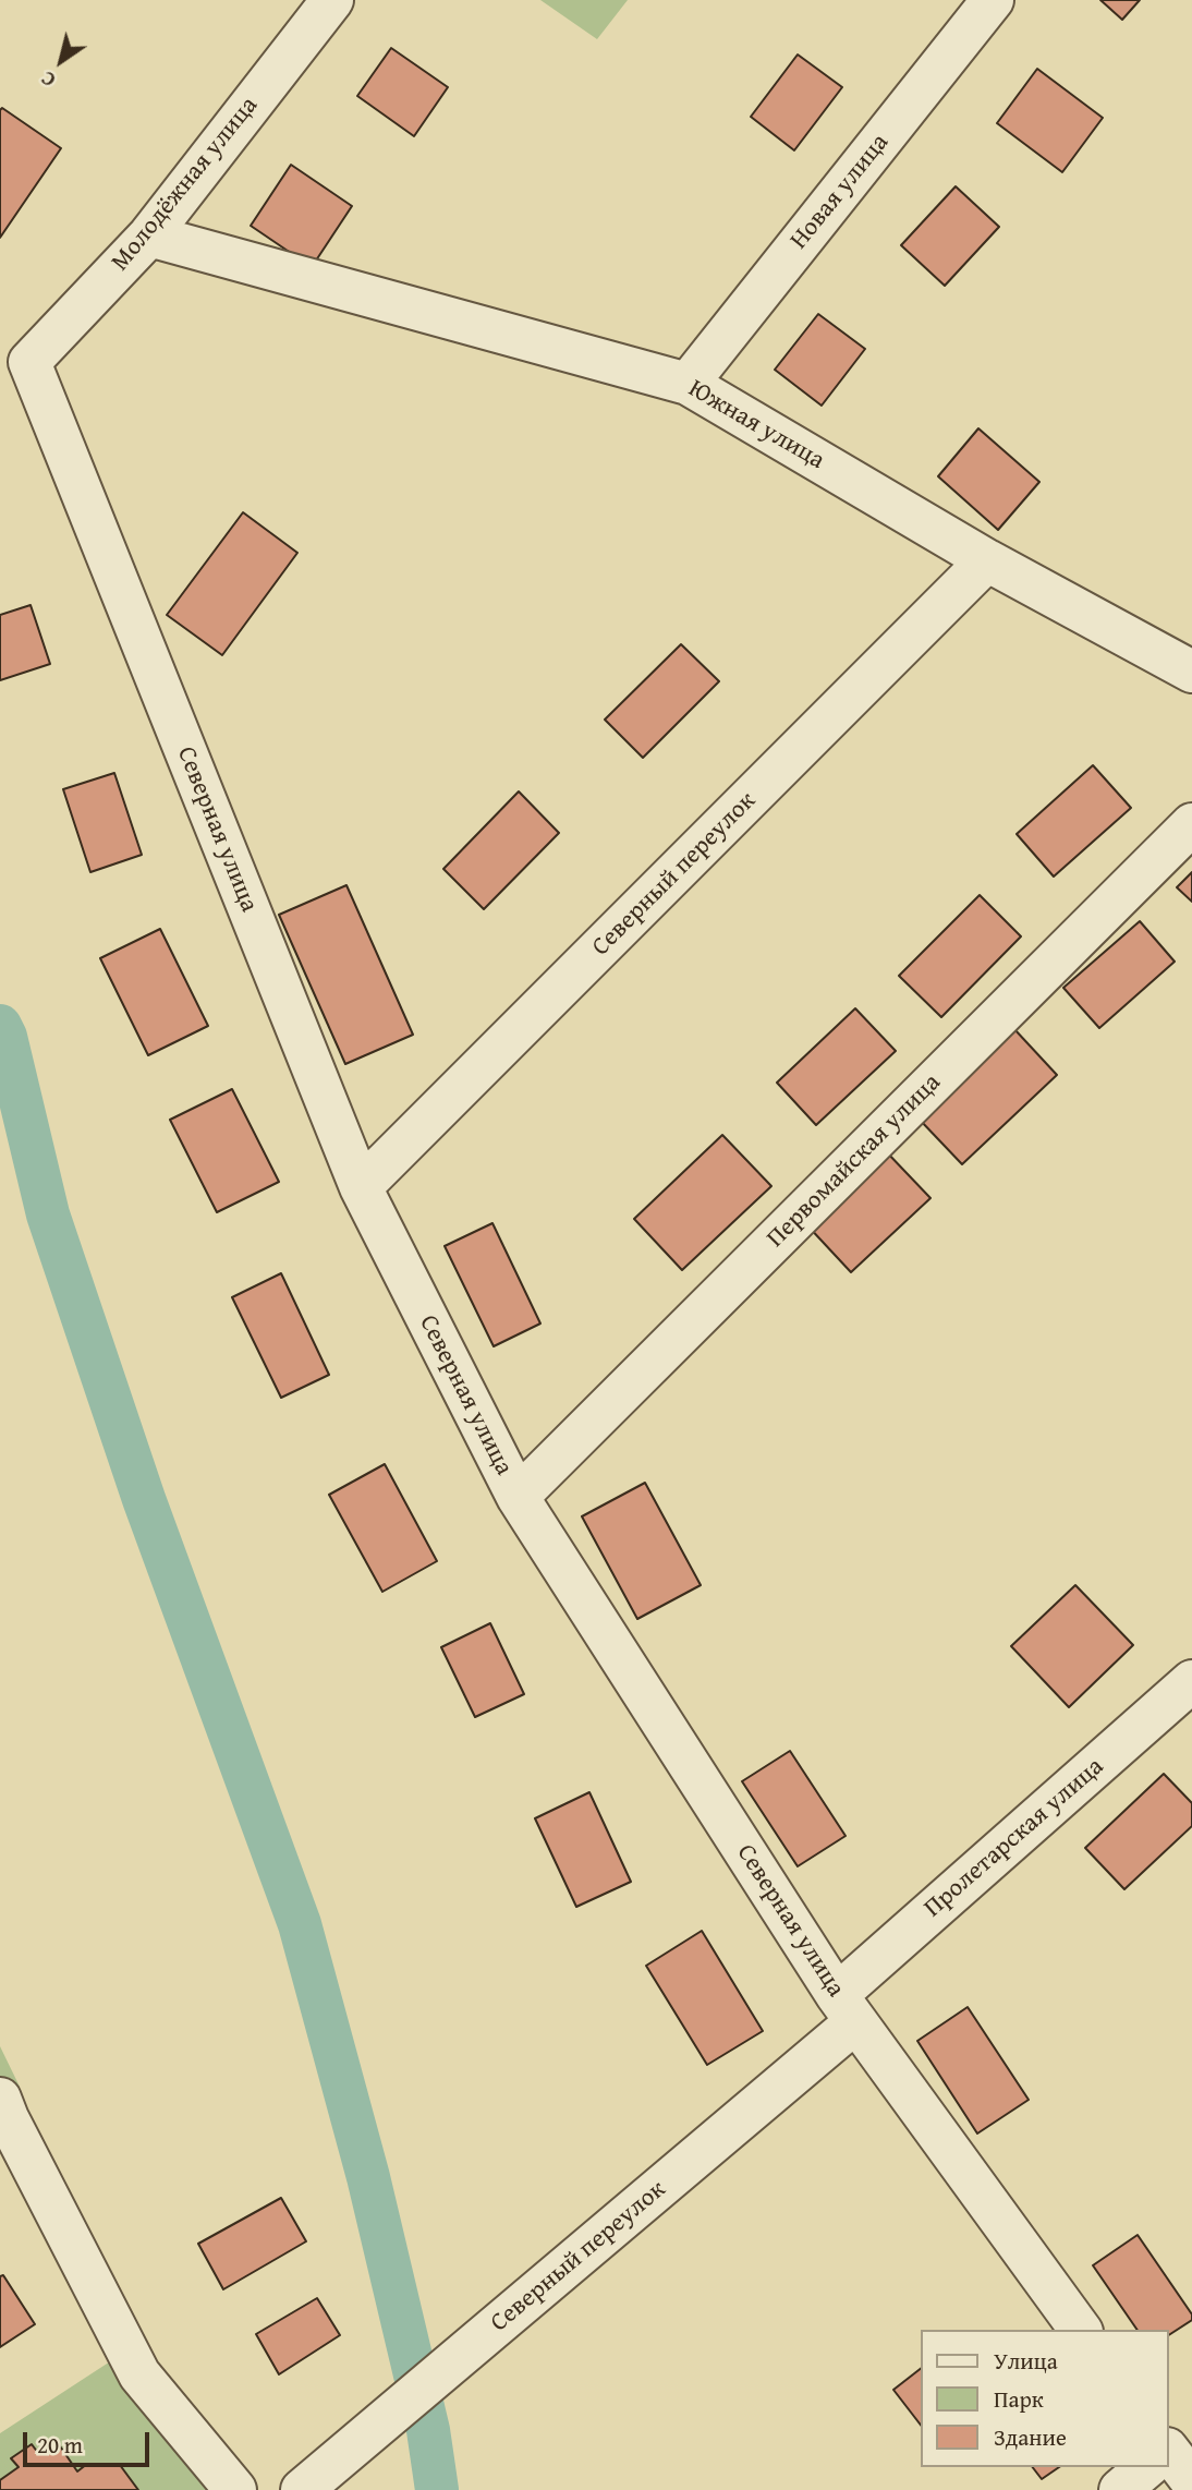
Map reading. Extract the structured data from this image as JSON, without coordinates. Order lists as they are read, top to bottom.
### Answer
{
  "streets": {
    "street": [
      "Молодёжная улица",
      "Новая улица",
      "Южная улица",
      "Северная улица",
      "Северный переулок",
      "Первомайская улица",
      "Пролетарская улица"
    ]
  },
  "crossings": [
    ["Молодёжная улица", "Южная улица"],
    ["Молодёжная улица", "Северная улица"],
    ["Новая улица", "Южная улица"],
    ["Южная улица", "Северный переулок"],
    ["Северная улица", "Северный переулок"],
    ["Северная улица", "Первомайская улица"],
    ["Северная улица", "Пролетарская улица"],
    ["Северный переулок", "Пролетарская улица"]
  ],
  "legend": ["Улица", "Парк", "Здание"],
  "scale_bar": "20 m",
  "north": "bottom left"
}
